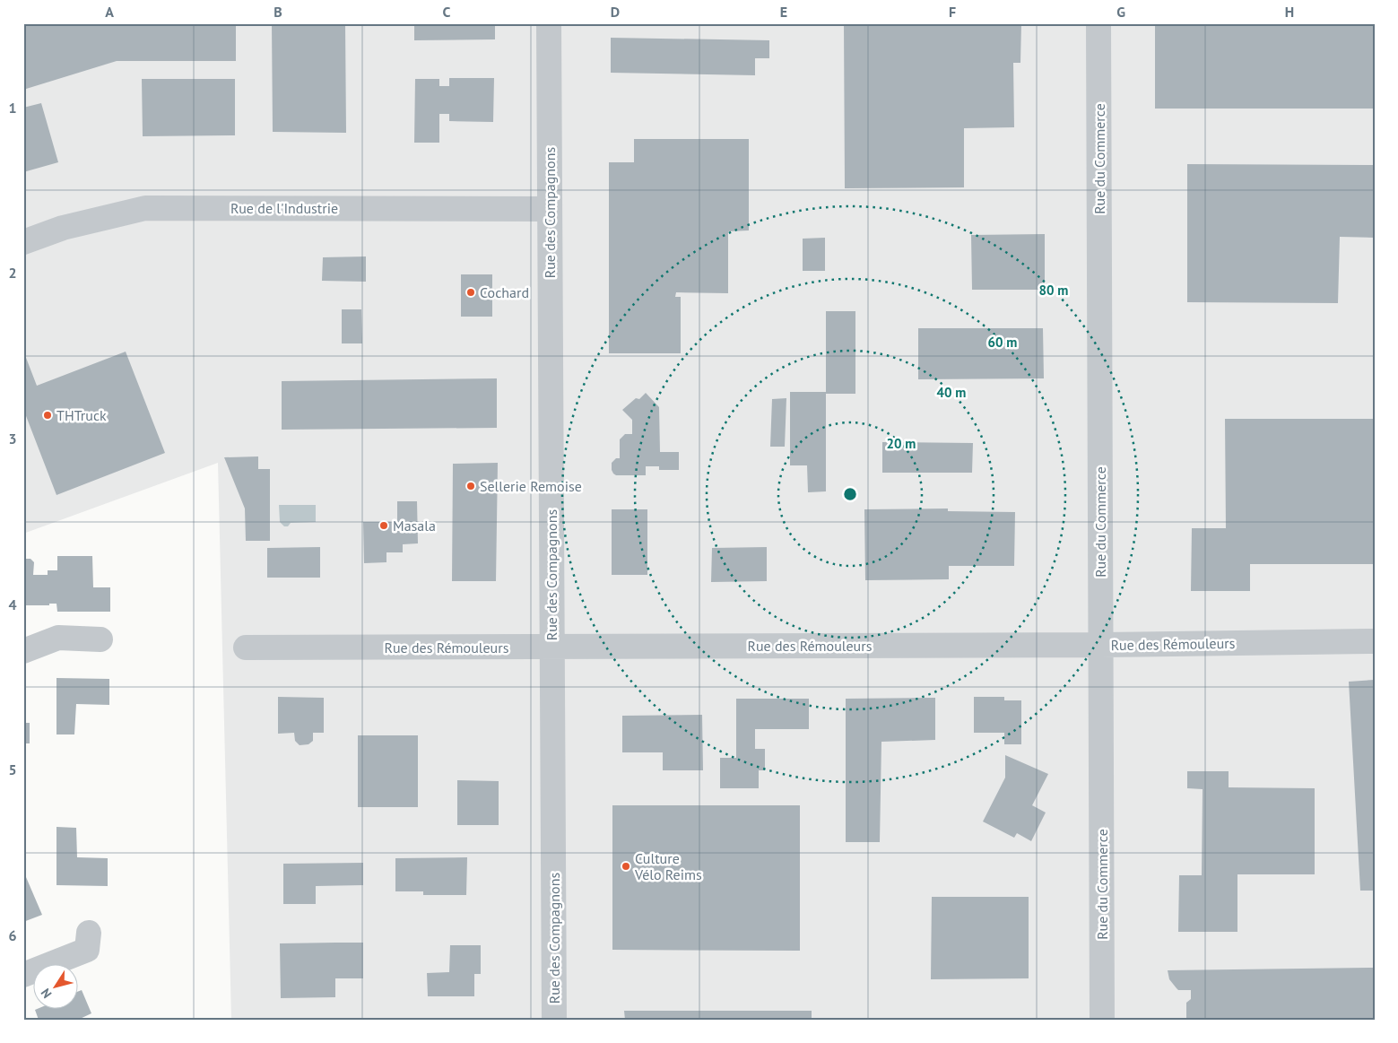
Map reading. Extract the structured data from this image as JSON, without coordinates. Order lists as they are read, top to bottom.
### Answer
{
  "streets": {
    "street": [
      "Rue du Commerce",
      "Rue de l'Industrie",
      "Rue des Compagnons",
      "Rue des Rémouleurs"
    ]
  },
  "crossings": [
    ["Rue du Commerce", "Rue des Rémouleurs"],
    ["Rue de l'Industrie", "Rue des Compagnons"],
    ["Rue des Compagnons", "Rue des Rémouleurs"]
  ],
  "places": [
    "Cochard",
    "THTruck",
    "Sellerie Remoise",
    "Masala",
    "Culture Vélo Reims"
  ],
  "north": "bottom left",
  "grid": {
    "columns": [
      "A",
      "B",
      "C",
      "D",
      "E",
      "F",
      "G",
      "H"
    ],
    "rows": [
      "1",
      "2",
      "3",
      "4",
      "5",
      "6"
    ]
  },
  "rings": [
    "80 m",
    "60 m",
    "40 m",
    "20 m"
  ]
}
